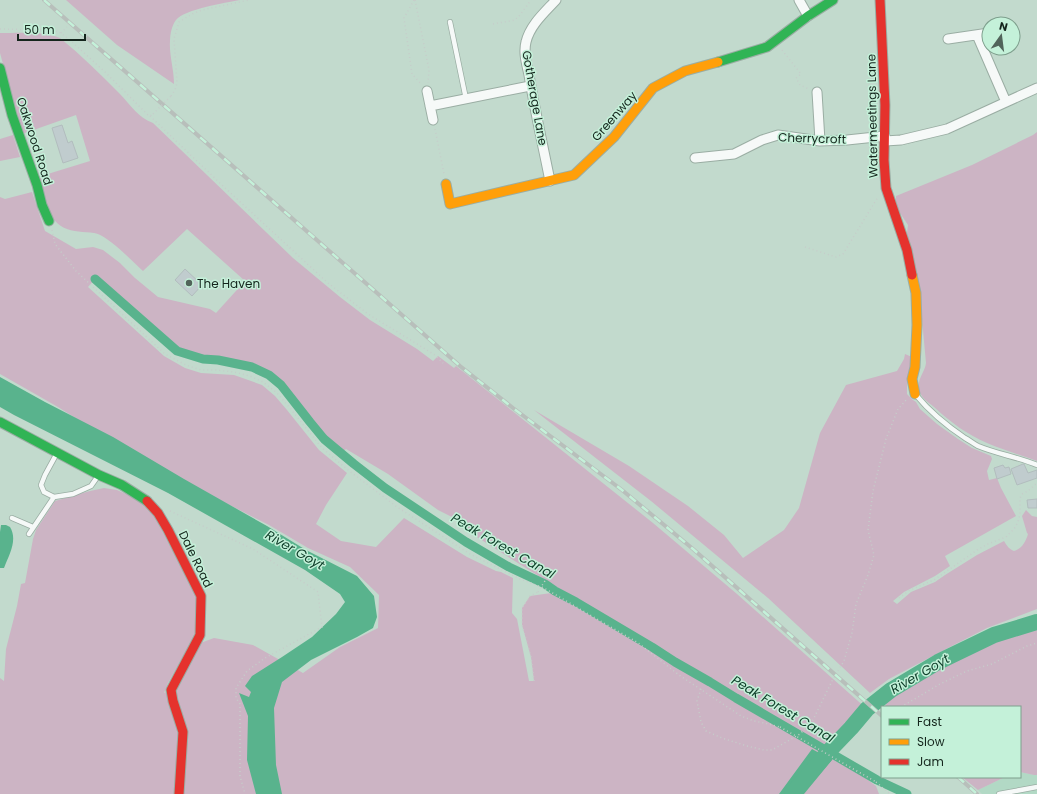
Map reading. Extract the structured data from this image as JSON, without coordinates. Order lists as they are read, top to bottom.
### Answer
{
  "streets": {
    "street": [
      "Gotherage Lane",
      "Greenway",
      "Watermeetings Lane",
      "Cherrycroft",
      "Oakwood Road",
      "Dale Road"
    ]
  },
  "crossings": [
    ["Gotherage Lane", "Greenway"],
    ["Watermeetings Lane", "Cherrycroft"]
  ],
  "water": ["Peak Forest Canal", "River Goyt"],
  "places": ["The Haven"],
  "legend": ["Fast", "Slow", "Jam"],
  "scale_bar": "50 m",
  "north": "top"
}
